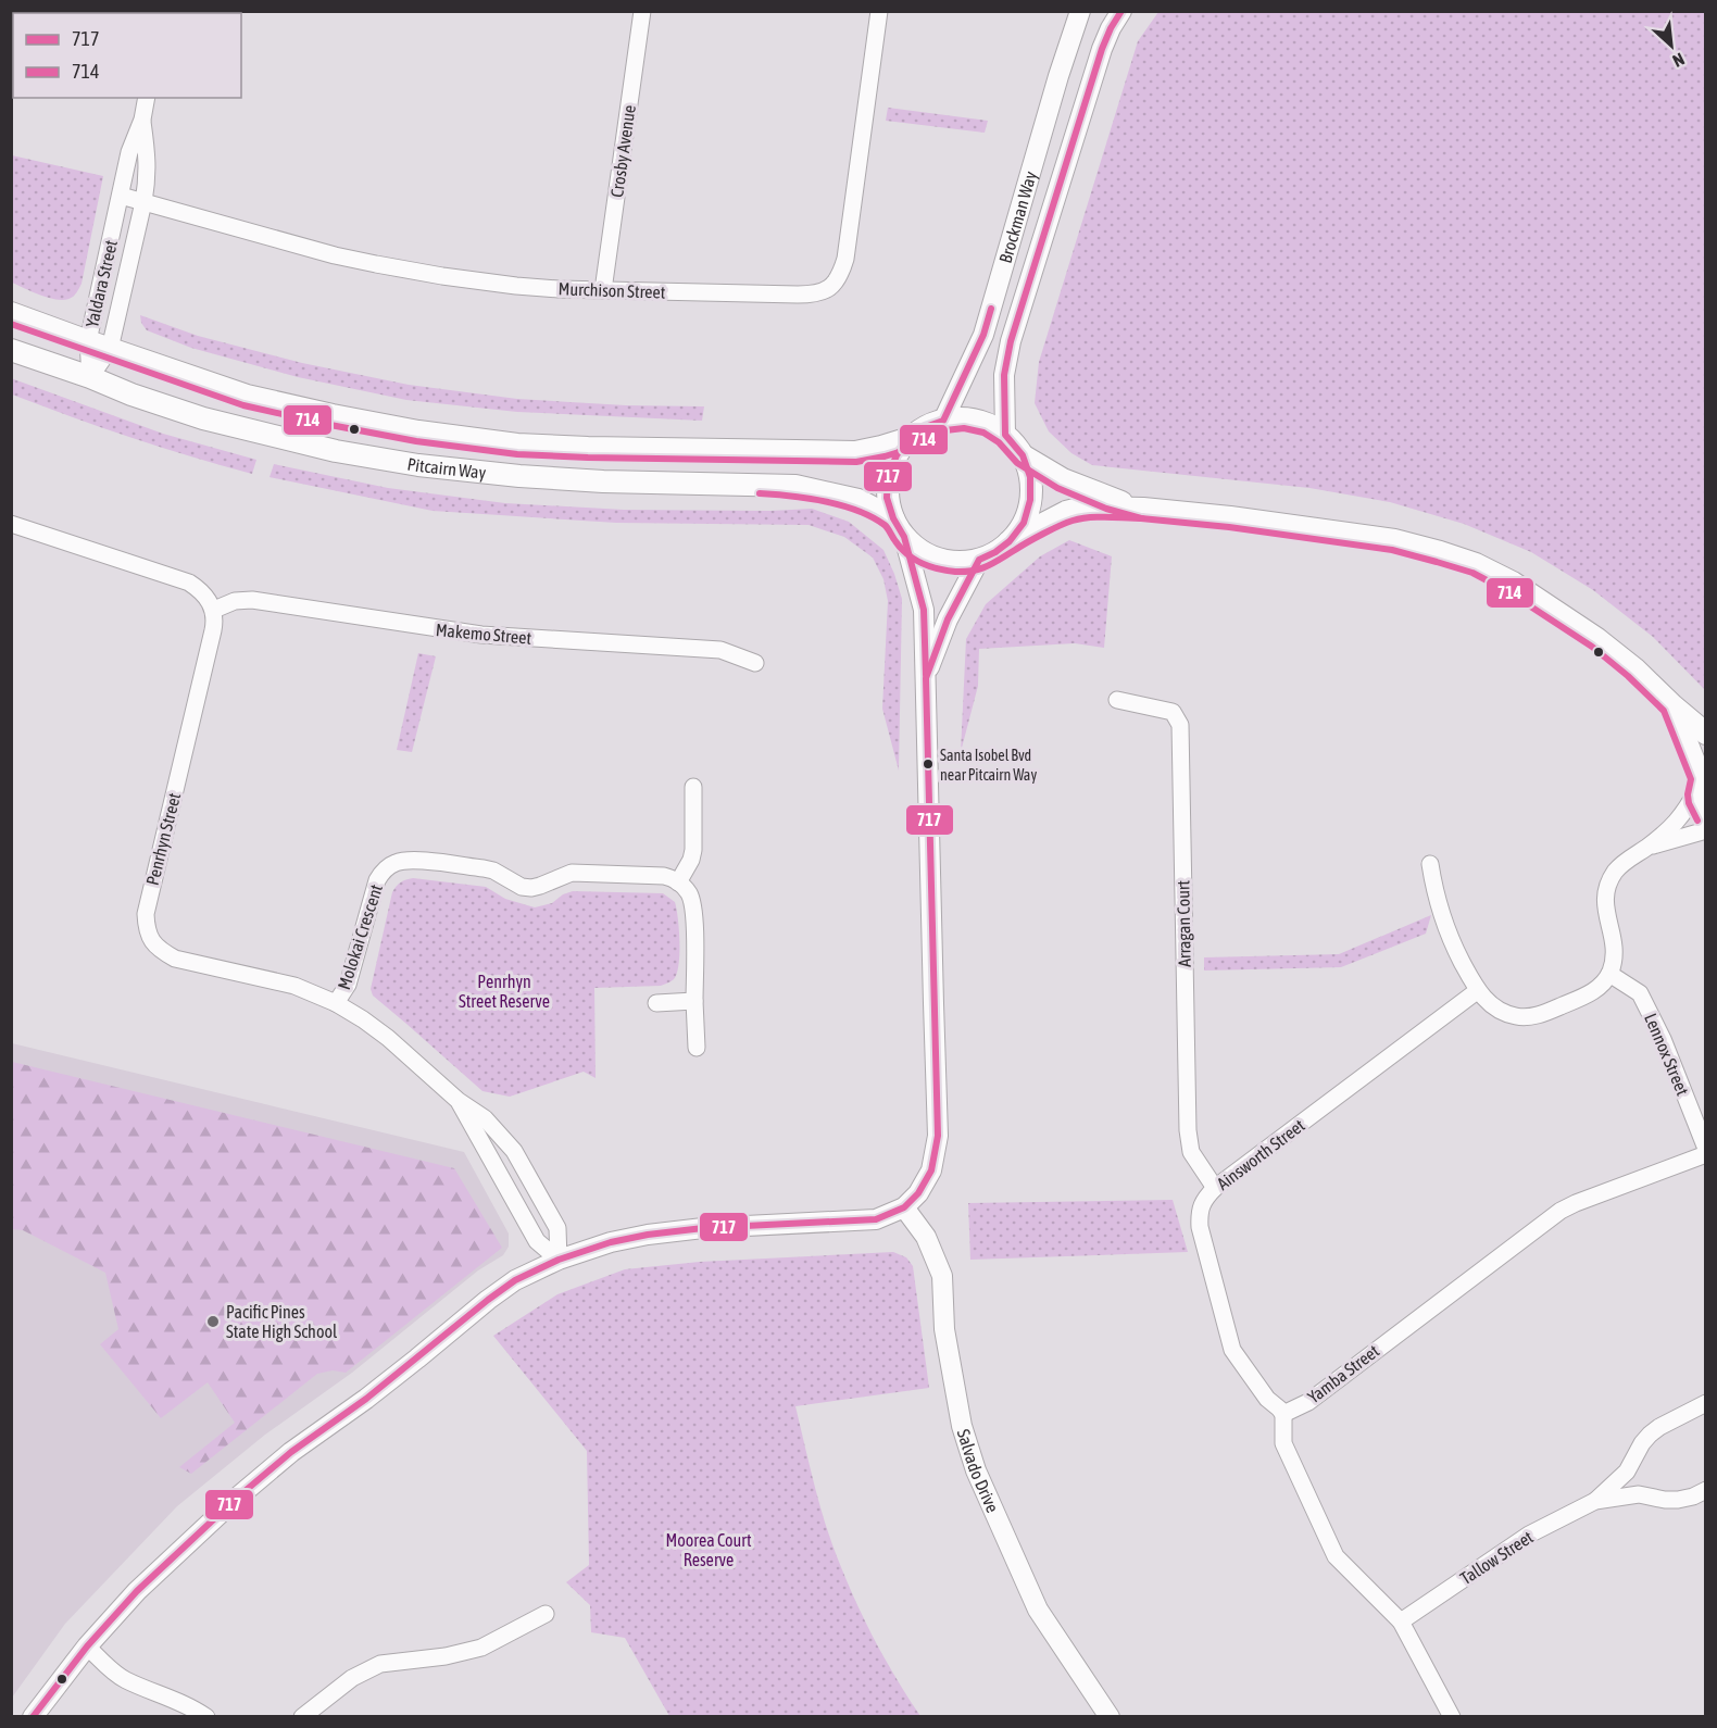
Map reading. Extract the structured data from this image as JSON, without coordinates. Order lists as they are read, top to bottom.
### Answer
{
  "streets": {
    "main road": ["Pitcairn Way"],
    "street": [
      "Crosby Avenue",
      "Brockman Way",
      "Yaldara Street",
      "Murchison Street",
      "Makemo Street",
      "Penrhyn Street",
      "Arragan Court",
      "Molokai Crescent",
      "Lennox Street",
      "Ainsworth Street",
      "Yamba Street",
      "Salvado Drive",
      "Tallow Street"
    ]
  },
  "crossings": [
    ["Crosby Avenue", "Murchison Street"],
    ["Brockman Way", "Pitcairn Way"],
    ["Yaldara Street", "Murchison Street"],
    ["Yaldara Street", "Pitcairn Way"],
    ["Makemo Street", "Penrhyn Street"],
    ["Penrhyn Street", "Molokai Crescent"],
    ["Arragan Court", "Ainsworth Street"],
    ["Ainsworth Street", "Yamba Street"]
  ],
  "parks": ["Penrhyn Street Reserve", "Moorea Court Reserve"],
  "places": ["Santa Isobel Bvd near Pitcairn Way", "Pacific Pines State High School"],
  "lines": ["transit line 717", "transit line 714"],
  "legend": ["717", "714"],
  "north": "bottom right"
}
